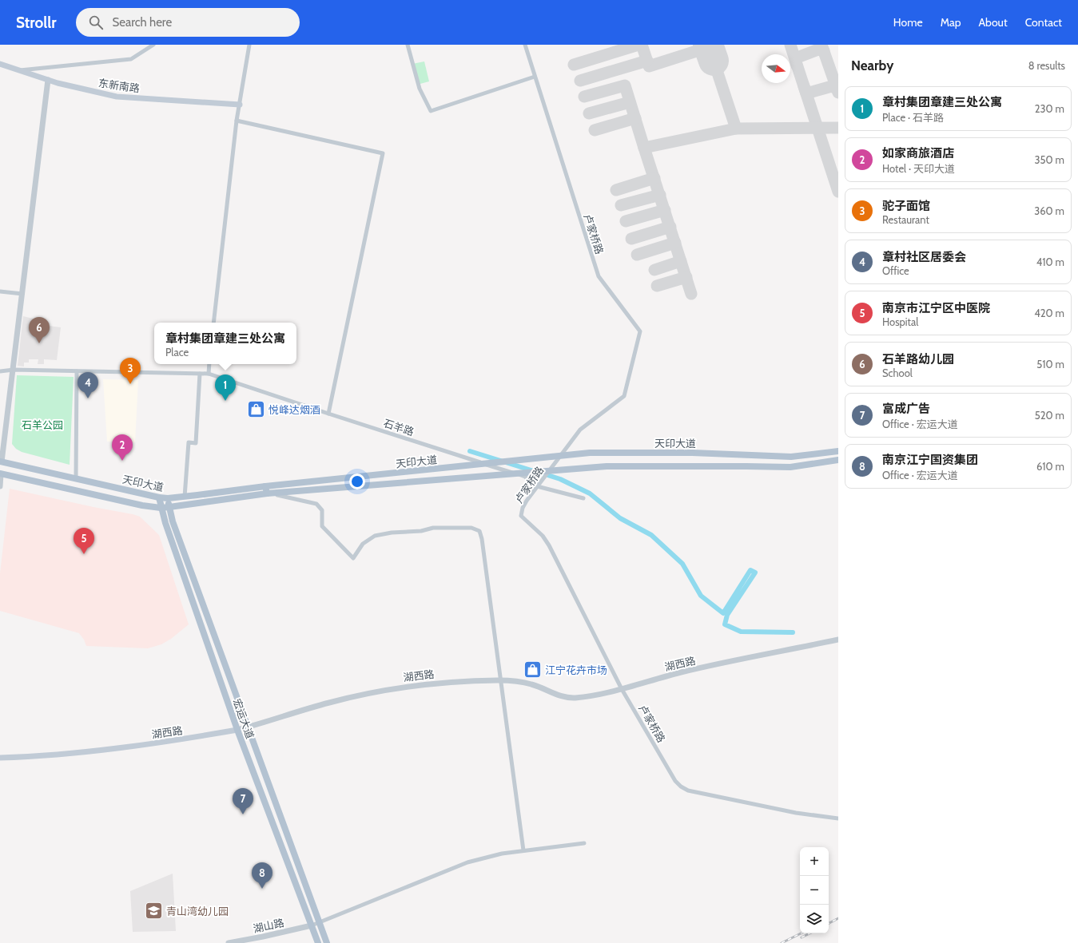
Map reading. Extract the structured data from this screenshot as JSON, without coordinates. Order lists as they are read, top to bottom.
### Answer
{
  "streets": {
    "main road": [
      "东新南路",
      "天印大道",
      "湖西路",
      "宏运大道"
    ],
    "street": ["卢家桥路", "石羊路", "湖山路"]
  },
  "crossings": [
    ["卢家桥路", "石羊路"],
    ["卢家桥路", "湖西路"],
    ["天印大道", "宏运大道"],
    ["湖西路", "宏运大道"],
    ["宏运大道", "湖山路"]
  ],
  "parks": ["石羊公园"],
  "places": {
    "shop": ["悦峰达烟酒", "江宁花卉市场"],
    "school or university": ["青山湾幼儿园"]
  },
  "north": "right",
  "page": {
    "header": "Strollr",
    "search": "Search here",
    "nav": [
      "Home",
      "Map",
      "About",
      "Contact"
    ],
    "heading": ["Nearby", "8 results"],
    "list": [
      {
        "mark": "1",
        "name": "章村集团章建三处公寓",
        "note": "Place · 石羊路",
        "value": "230 m"
      },
      {
        "mark": "2",
        "name": "如家商旅酒店",
        "note": "Hotel · 天印大道",
        "value": "350 m"
      },
      {
        "mark": "3",
        "name": "驼子面馆",
        "note": "Restaurant",
        "value": "360 m"
      },
      {
        "mark": "4",
        "name": "章村社区居委会",
        "note": "Office",
        "value": "410 m"
      },
      {
        "mark": "5",
        "name": "南京市江宁区中医院",
        "note": "Hospital",
        "value": "420 m"
      },
      {
        "mark": "6",
        "name": "石羊路幼儿园",
        "note": "School",
        "value": "510 m"
      },
      {
        "mark": "7",
        "name": "富成广告",
        "note": "Office · 宏运大道",
        "value": "520 m"
      },
      {
        "mark": "8",
        "name": "南京江宁国资集团",
        "note": "Office · 宏运大道",
        "value": "610 m"
      }
    ],
    "pins": [
      "6",
      "3",
      "4",
      "1",
      "2",
      "5",
      "7",
      "8"
    ],
    "popup": ["章村集团章建三处公寓", "Place"],
    "map_buttons": ["+", "−"]
  }
}
